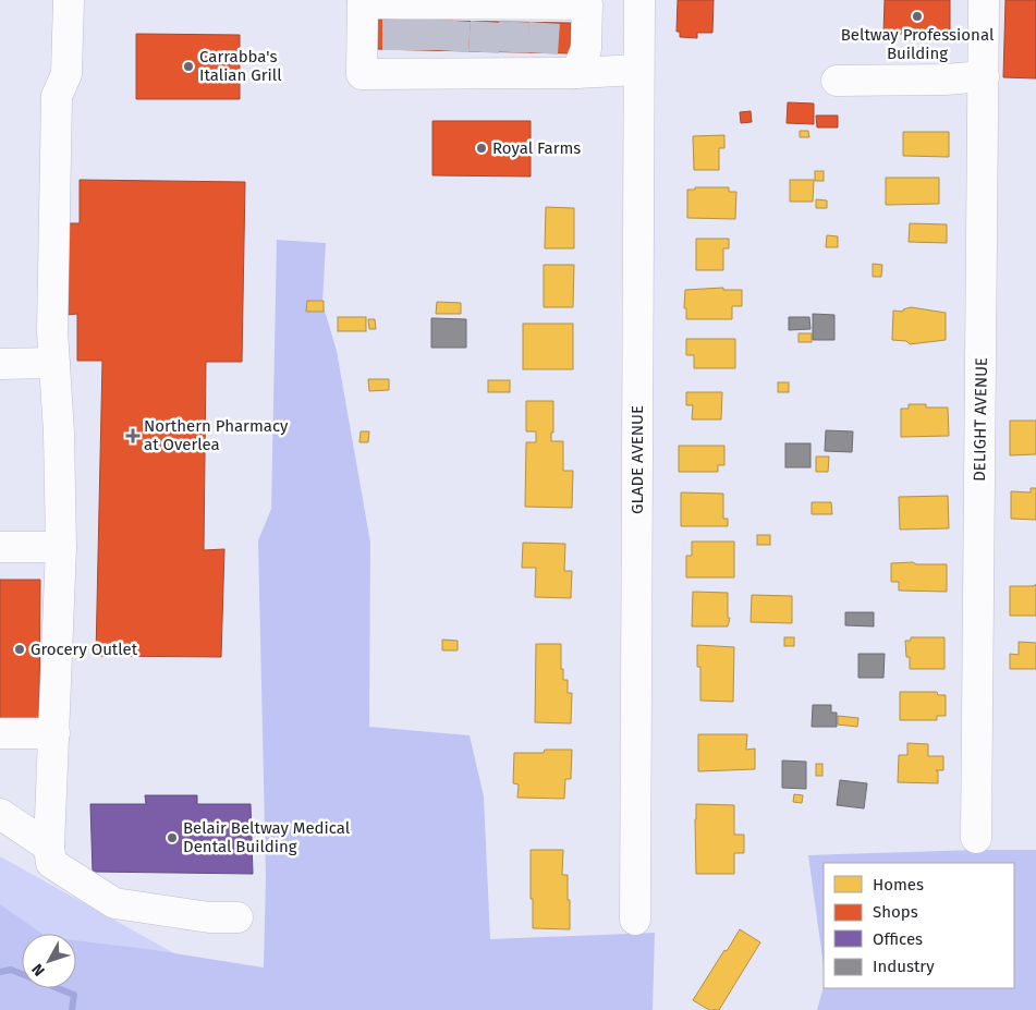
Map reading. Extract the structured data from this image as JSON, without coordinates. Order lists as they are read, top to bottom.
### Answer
{
  "streets": {
    "street": ["DELIGHT AVENUE", "GLADE AVENUE"]
  },
  "places": {
    "other": [
      "Beltway Professional Building",
      "Carrabba's Italian Grill",
      "Royal Farms",
      "Grocery Outlet",
      "Belair Beltway Medical Dental Building"
    ],
    "health": ["Northern Pharmacy at Overlea"]
  },
  "legend": [
    "Homes",
    "Shops",
    "Offices",
    "Industry"
  ],
  "north": "bottom left"
}
